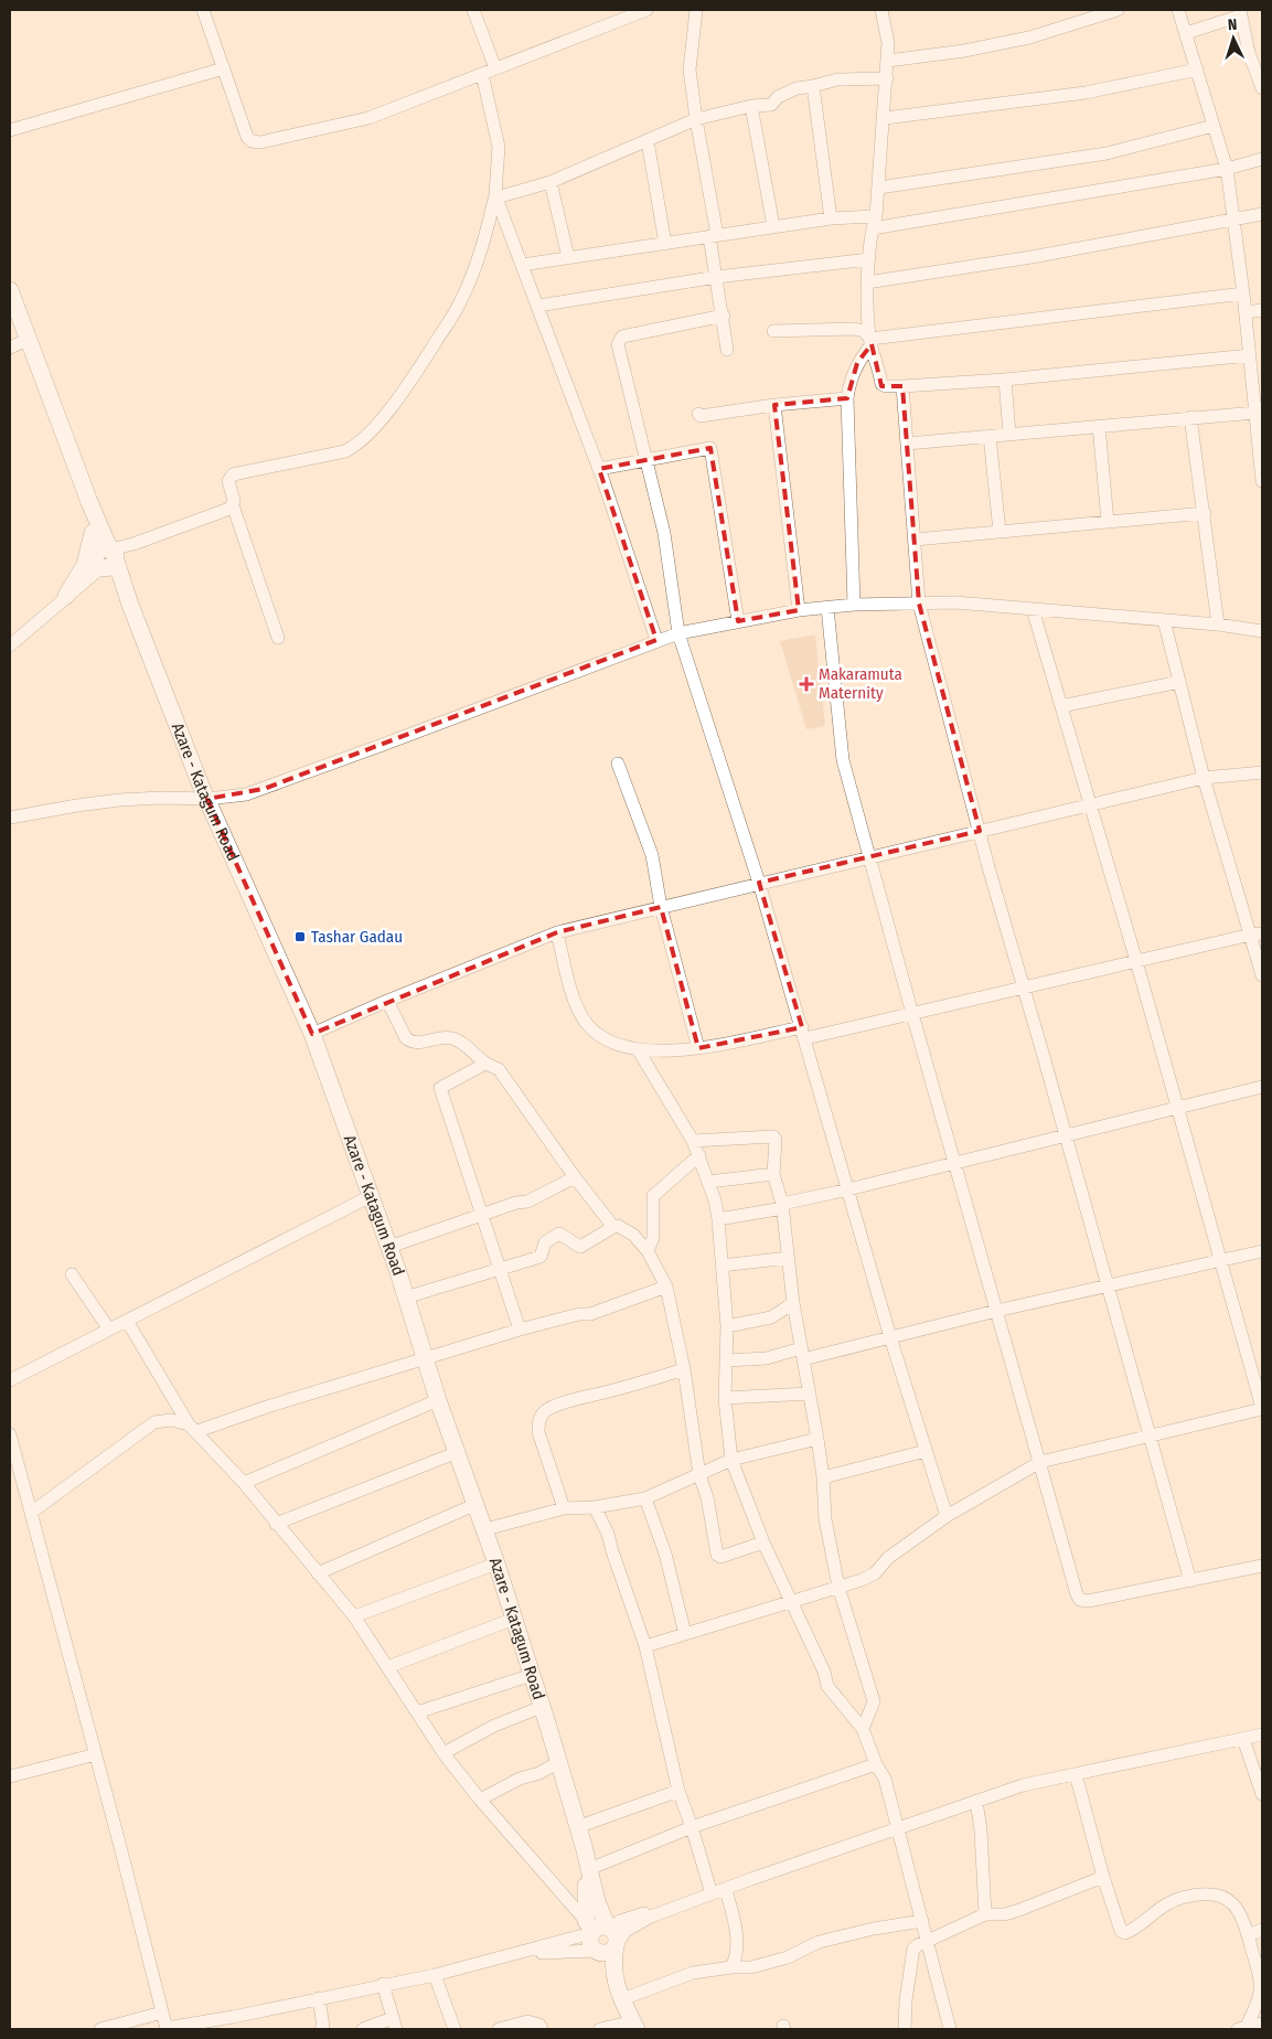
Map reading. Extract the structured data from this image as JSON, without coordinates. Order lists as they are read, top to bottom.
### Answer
{
  "streets": {
    "main road": ["Azare - Katagum Road"]
  },
  "places": {
    "health": ["Makaramuta Maternity"],
    "transit": ["Tashar Gadau"]
  },
  "north": "top"
}
